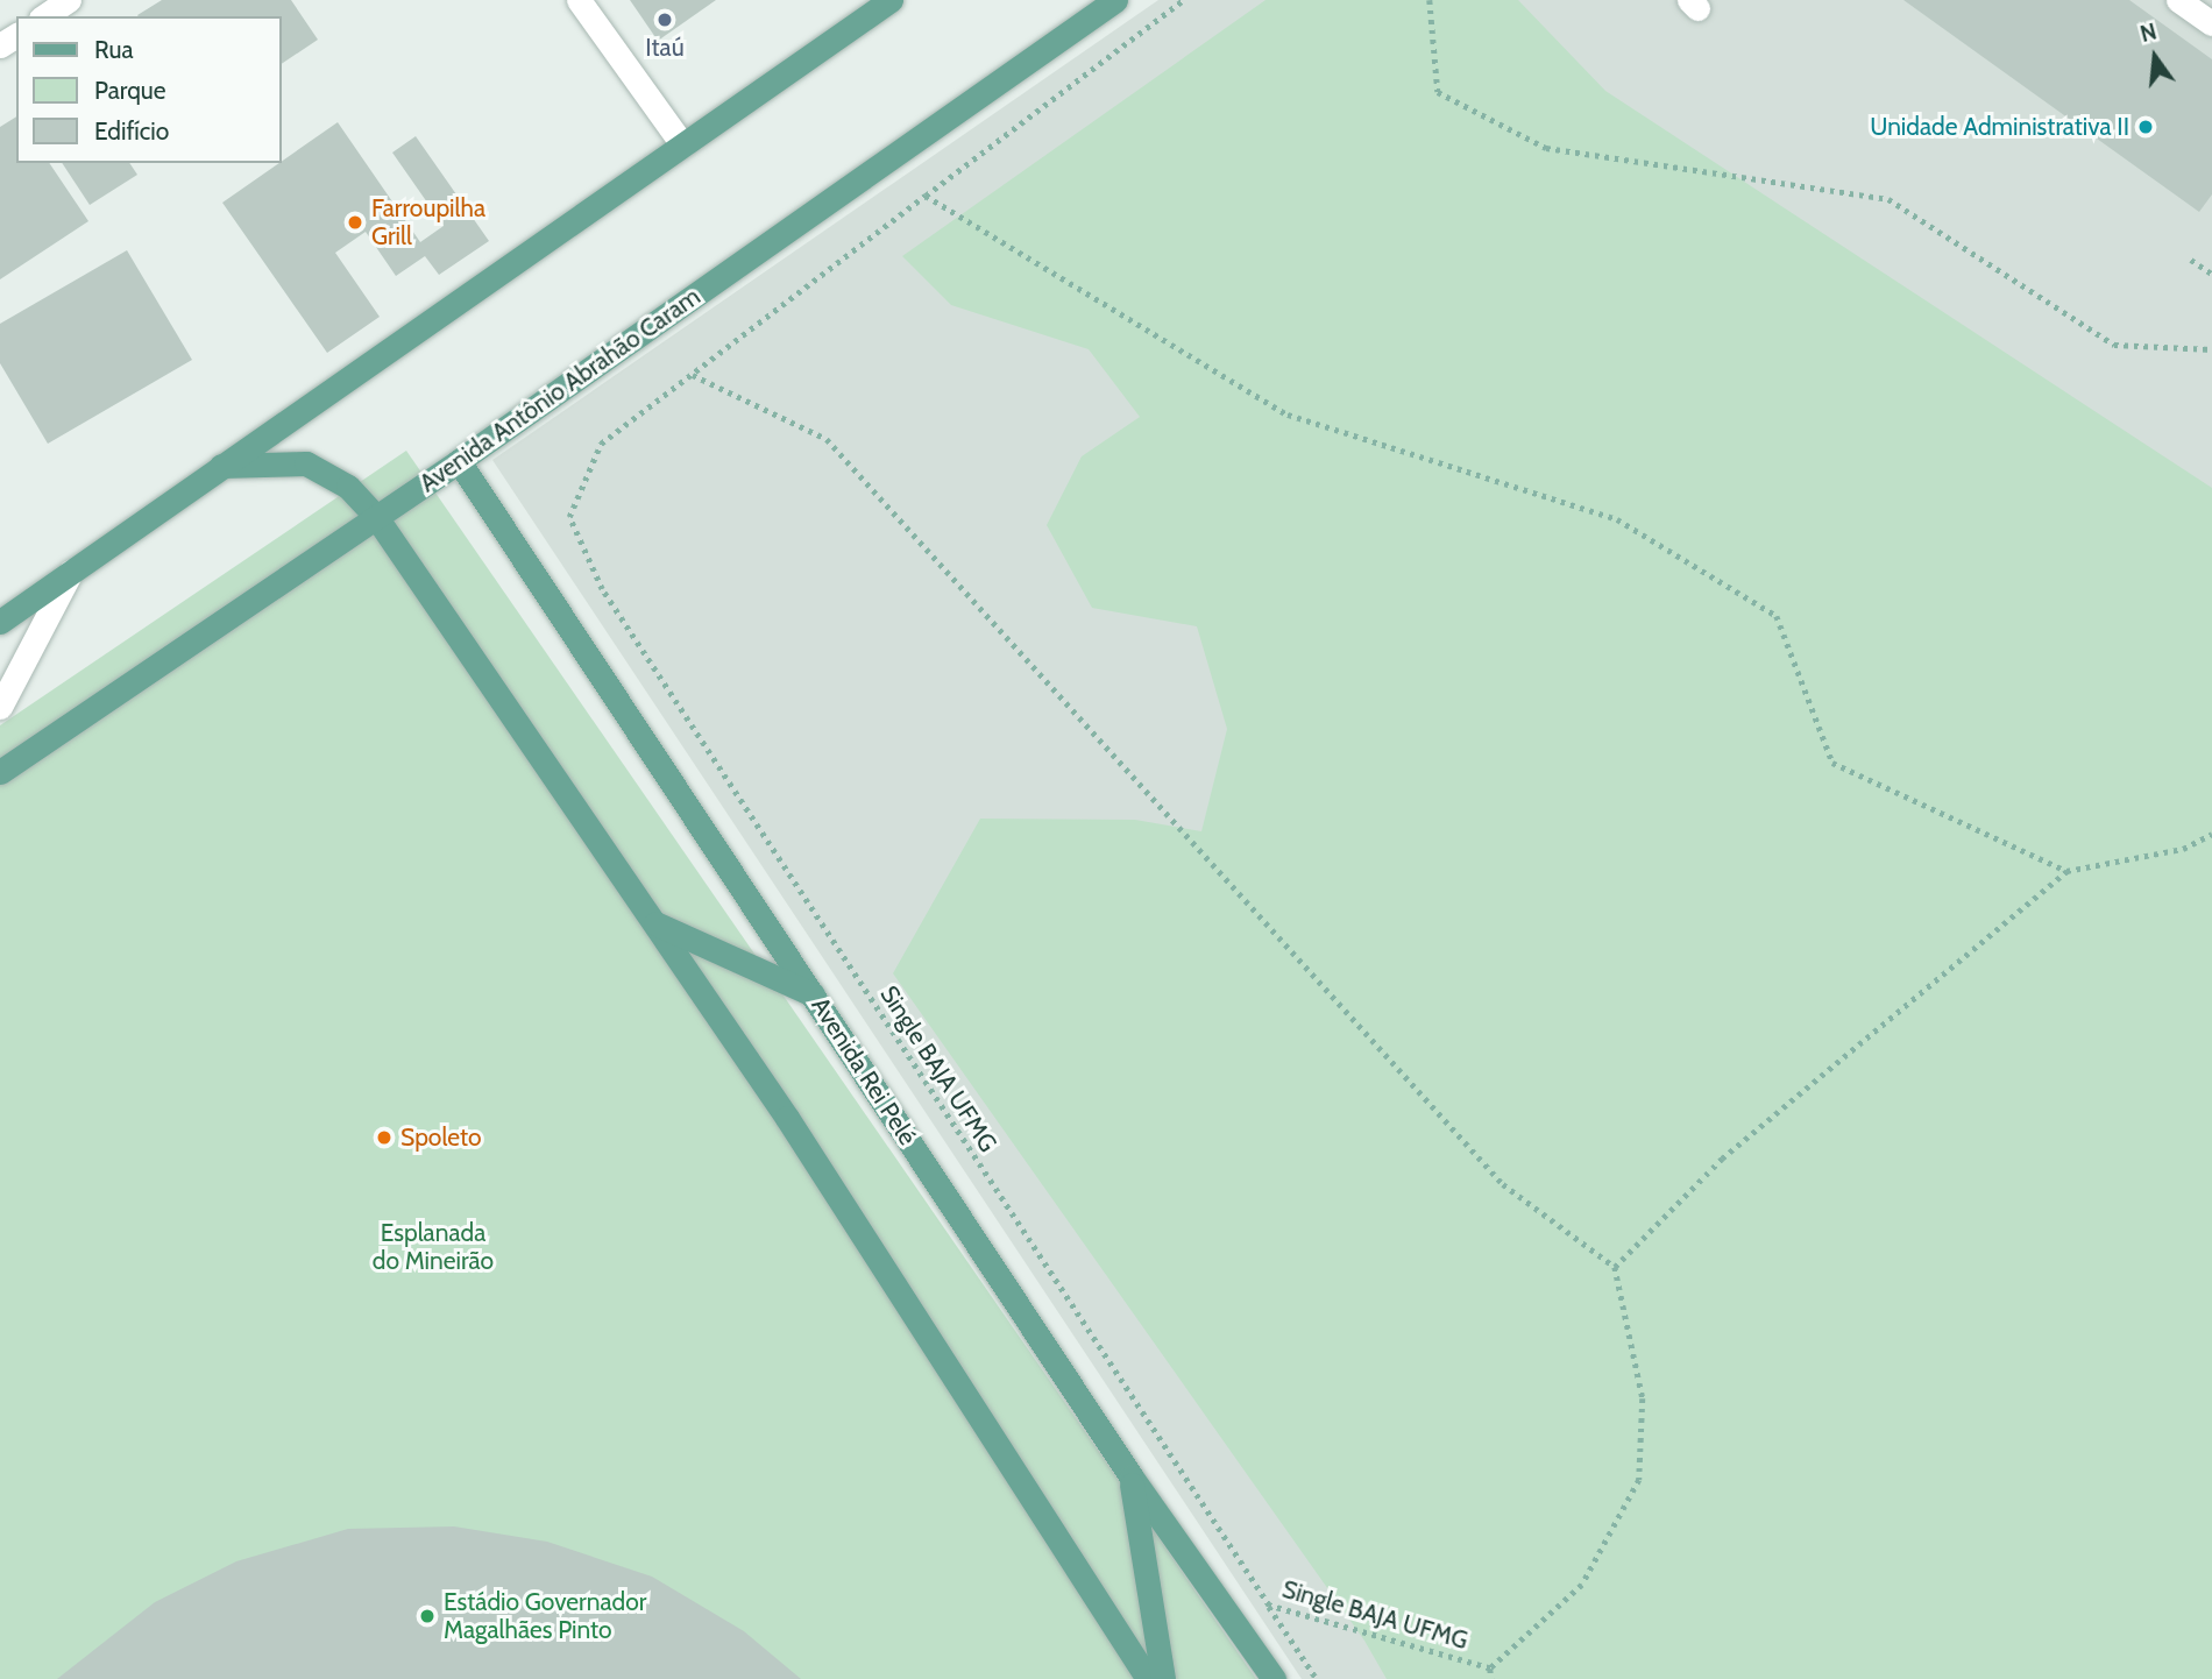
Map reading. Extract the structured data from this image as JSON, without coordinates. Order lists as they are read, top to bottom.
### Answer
{
  "streets": {
    "main road": ["Avenida Antônio Abrahão Caram", "Avenida Rei Pelé"],
    "path": ["Single BAJA UFMG"]
  },
  "crossings": [
    ["Avenida Antônio Abrahão Caram", "Avenida Rei Pelé"]
  ],
  "parks": ["Esplanada do Mineirão"],
  "places": [
    "Itaú",
    "Unidade Administrativa II",
    "Farroupilha Grill",
    "Spoleto",
    "Estádio Governador Magalhães Pinto"
  ],
  "legend": ["Rua", "Parque", "Edifício"],
  "north": "top"
}
